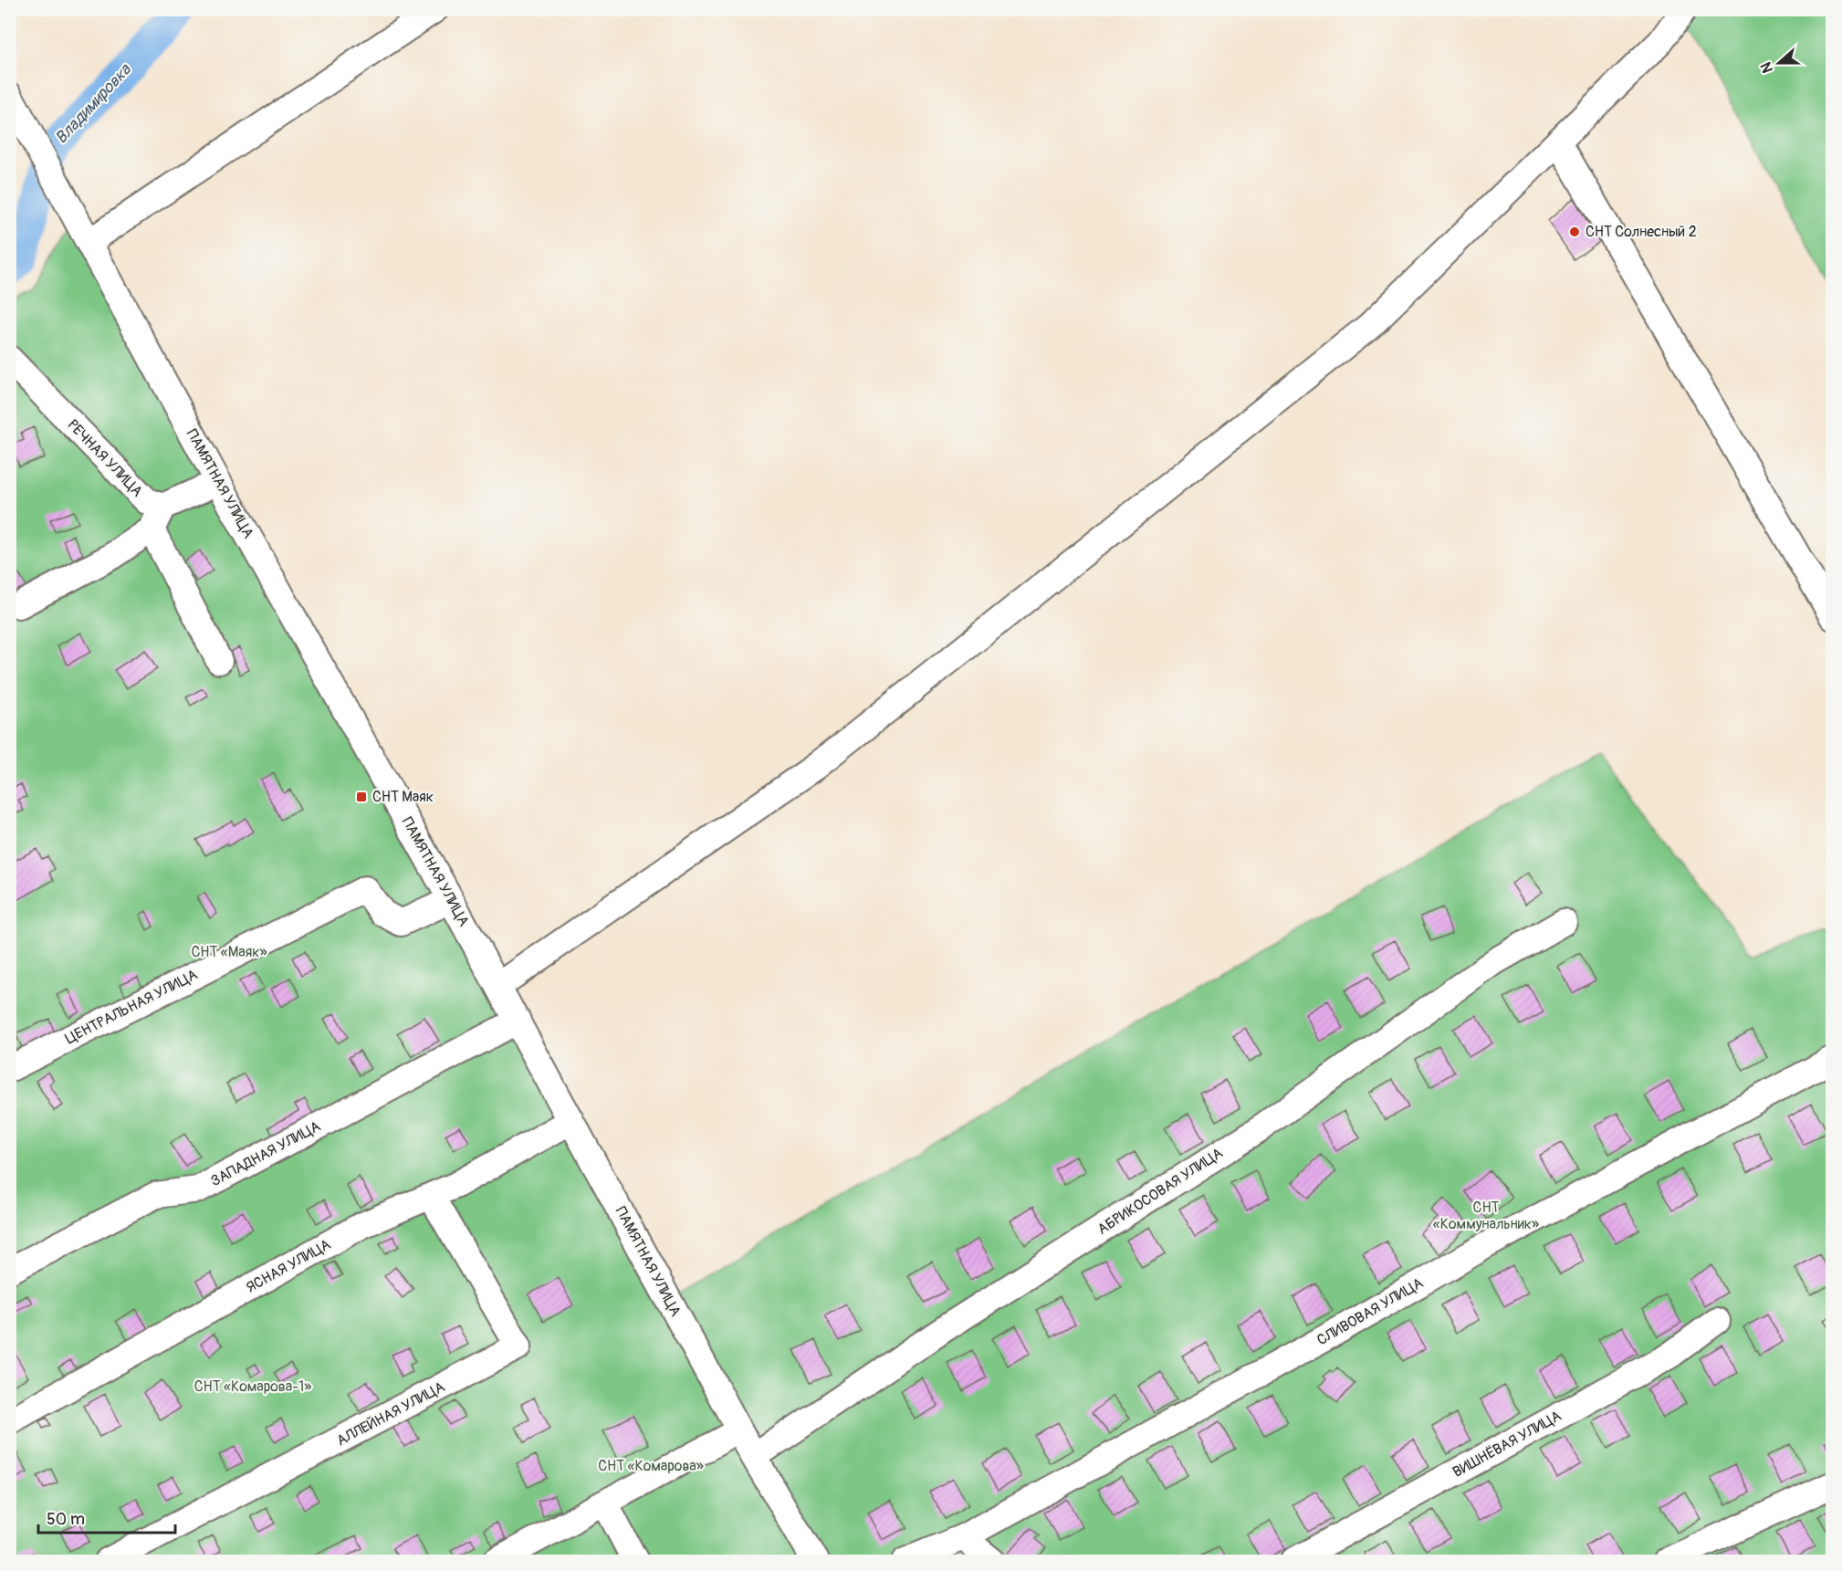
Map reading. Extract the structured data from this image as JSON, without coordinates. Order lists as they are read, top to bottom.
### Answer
{
  "streets": {
    "street": [
      "РЕЧНАЯ УЛИЦА",
      "ПАМЯТНАЯ УЛИЦА",
      "ЦЕНТРАЛЬНАЯ УЛИЦА",
      "ЗАПАДНАЯ УЛИЦА",
      "АБРИКОСОВАЯ УЛИЦА",
      "ЯСНАЯ УЛИЦА",
      "СЛИВОВАЯ УЛИЦА",
      "АЛЛЕЙНАЯ УЛИЦА",
      "ВИШНЁВАЯ УЛИЦА"
    ]
  },
  "crossings": [
    ["ПАМЯТНАЯ УЛИЦА", "ЦЕНТРАЛЬНАЯ УЛИЦА"],
    ["ПАМЯТНАЯ УЛИЦА", "ЗАПАДНАЯ УЛИЦА"],
    ["ПАМЯТНАЯ УЛИЦА", "АБРИКОСОВАЯ УЛИЦА"],
    ["ПАМЯТНАЯ УЛИЦА", "ЯСНАЯ УЛИЦА"],
    ["ЯСНАЯ УЛИЦА", "АЛЛЕЙНАЯ УЛИЦА"]
  ],
  "water": ["Владимировка"],
  "parks": [
    "СНТ «Маяк»",
    "СНТ «Коммунальник»",
    "СНТ «Комарова-1»",
    "СНТ «Комарова»"
  ],
  "places": {
    "other": ["СНТ Солнесный 2"],
    "transit": ["СНТ Маяк"]
  },
  "scale_bar": "50 m",
  "north": "left"
}
